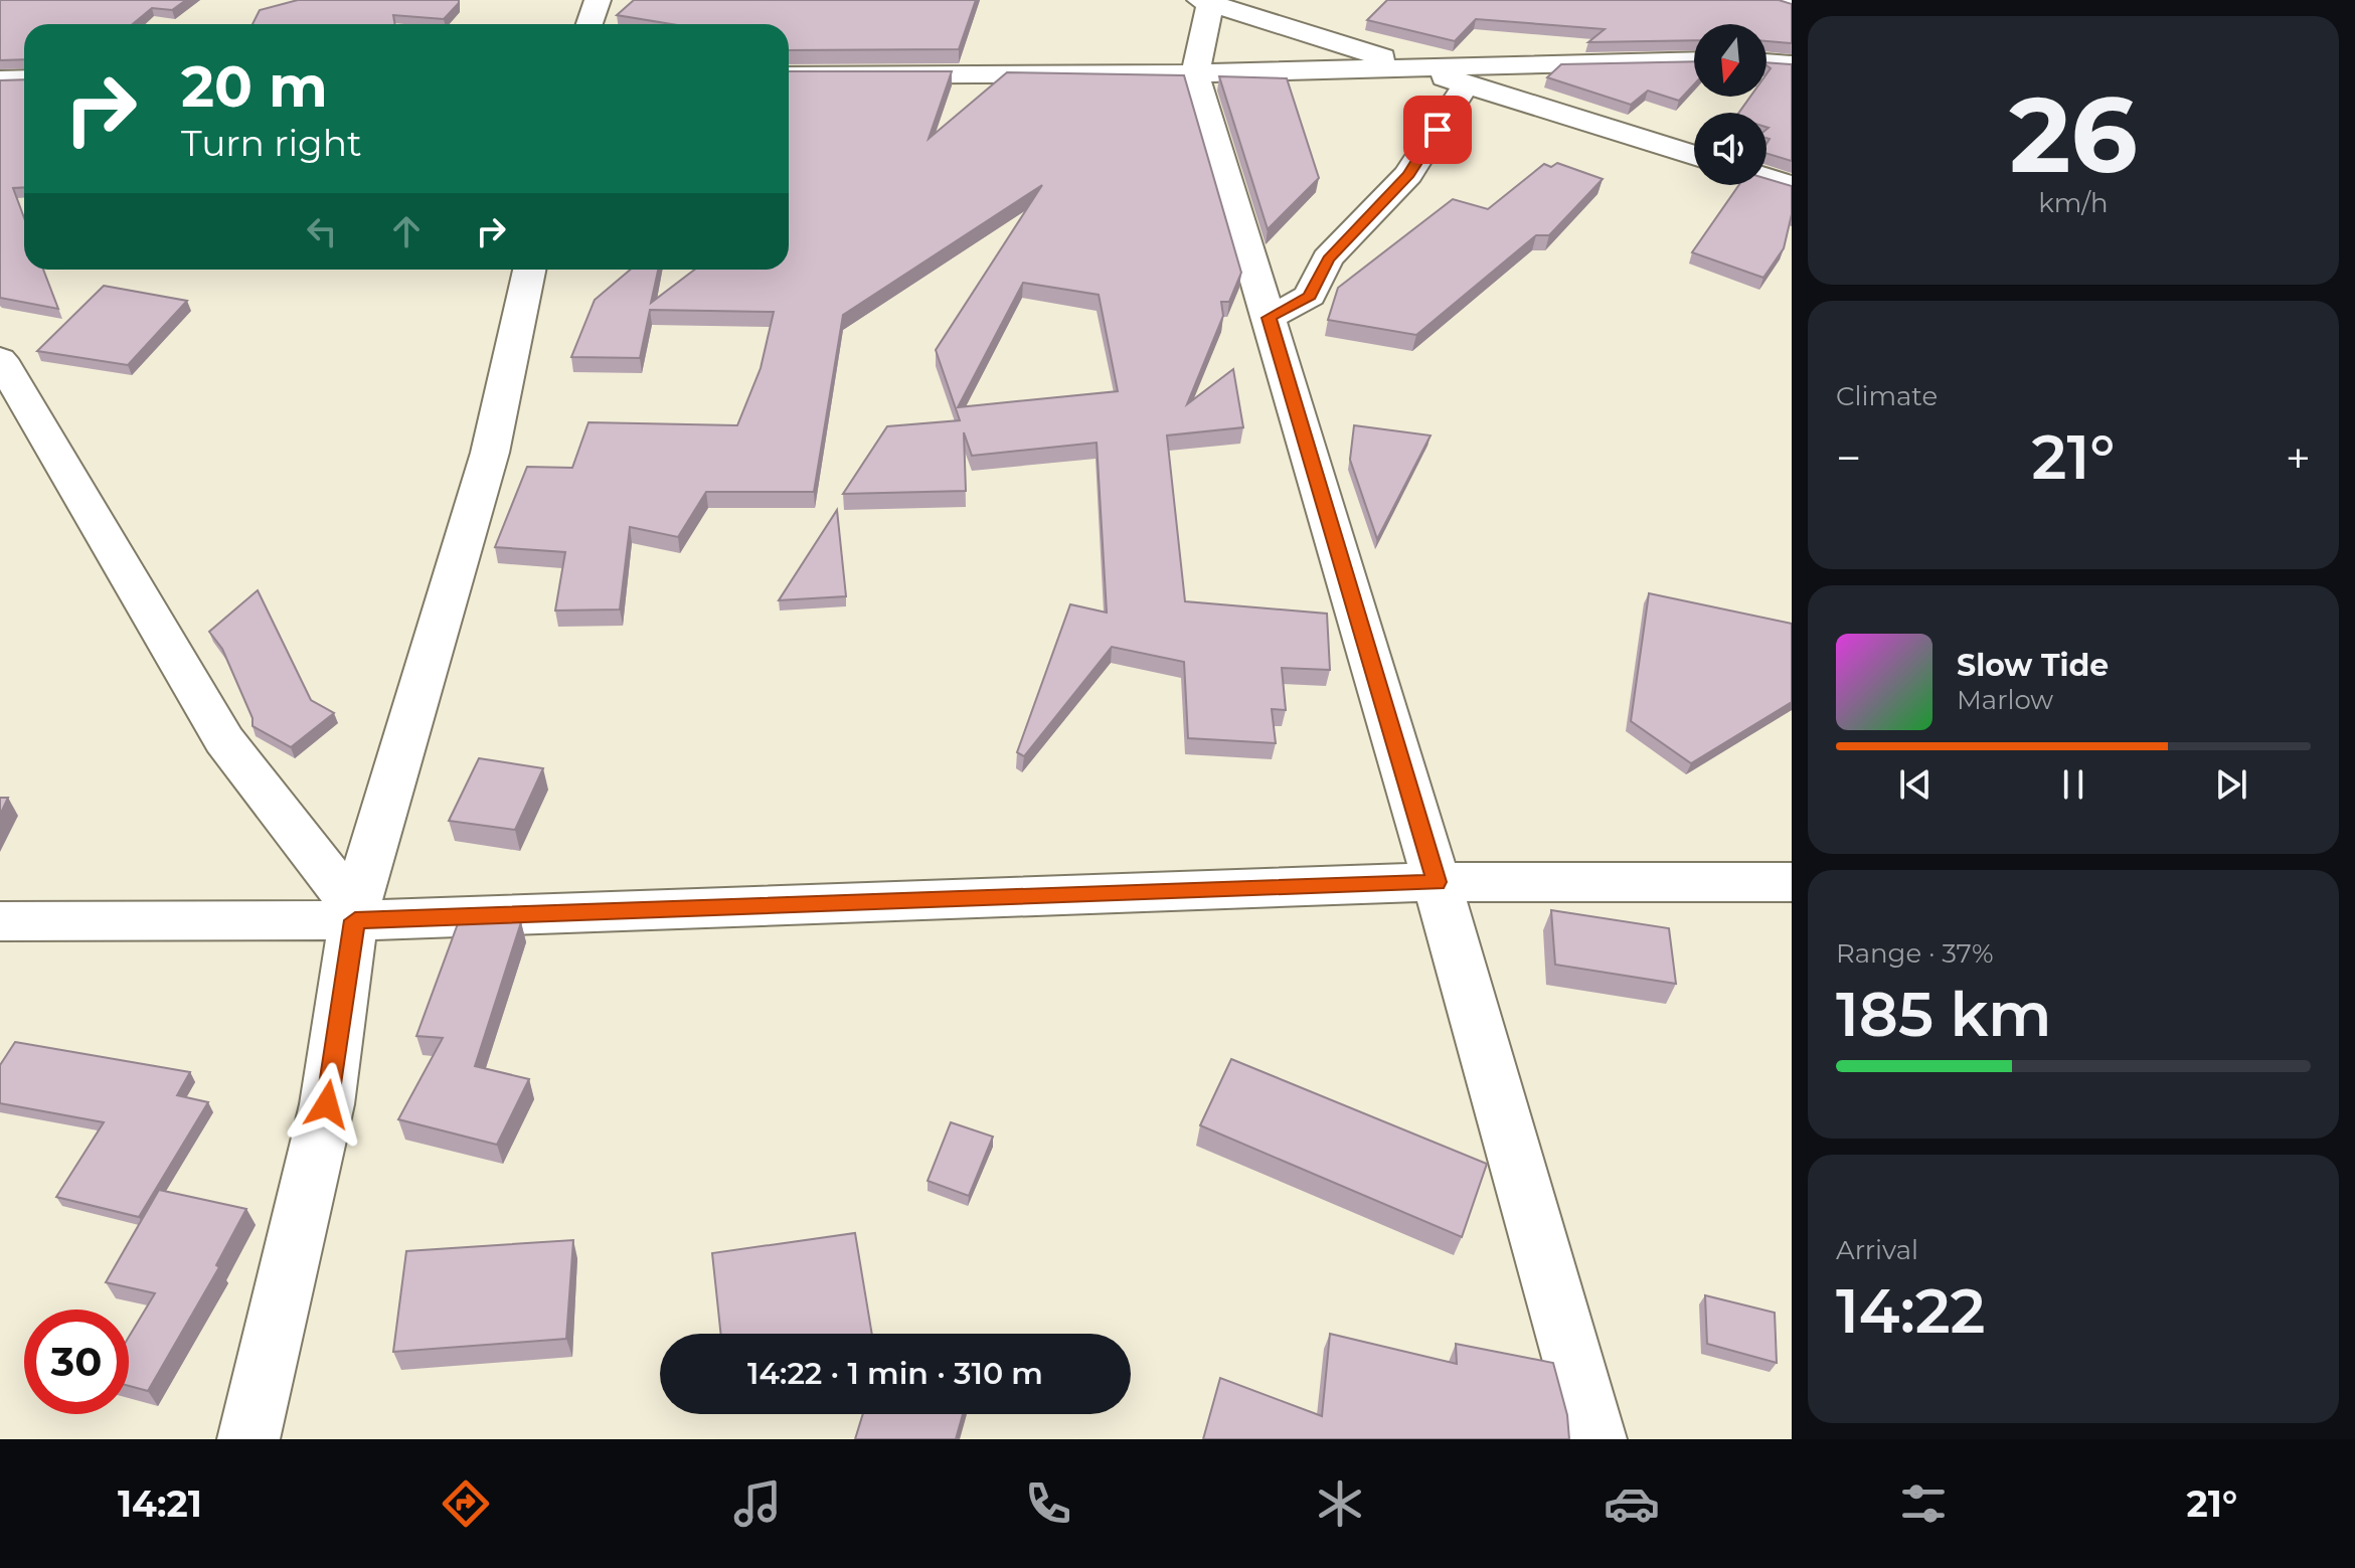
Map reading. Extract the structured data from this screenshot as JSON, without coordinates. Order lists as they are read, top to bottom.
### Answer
{
  "north": "bottom",
  "page": {
    "tile": [
      ["26", "km/h"],
      "Climate",
      ["Range · 37%", "185 km"],
      ["Arrival", "14:22"]
    ],
    "turn": ["20 m", "Turn right"],
    "heat": ["−", "21°", "+"],
    "song": ["Slow Tide", "Marlow"],
    "limit": "30",
    "trip": "14:22 · 1 min · 310 m",
    "tabs": ["14:21", "21°"]
  }
}
